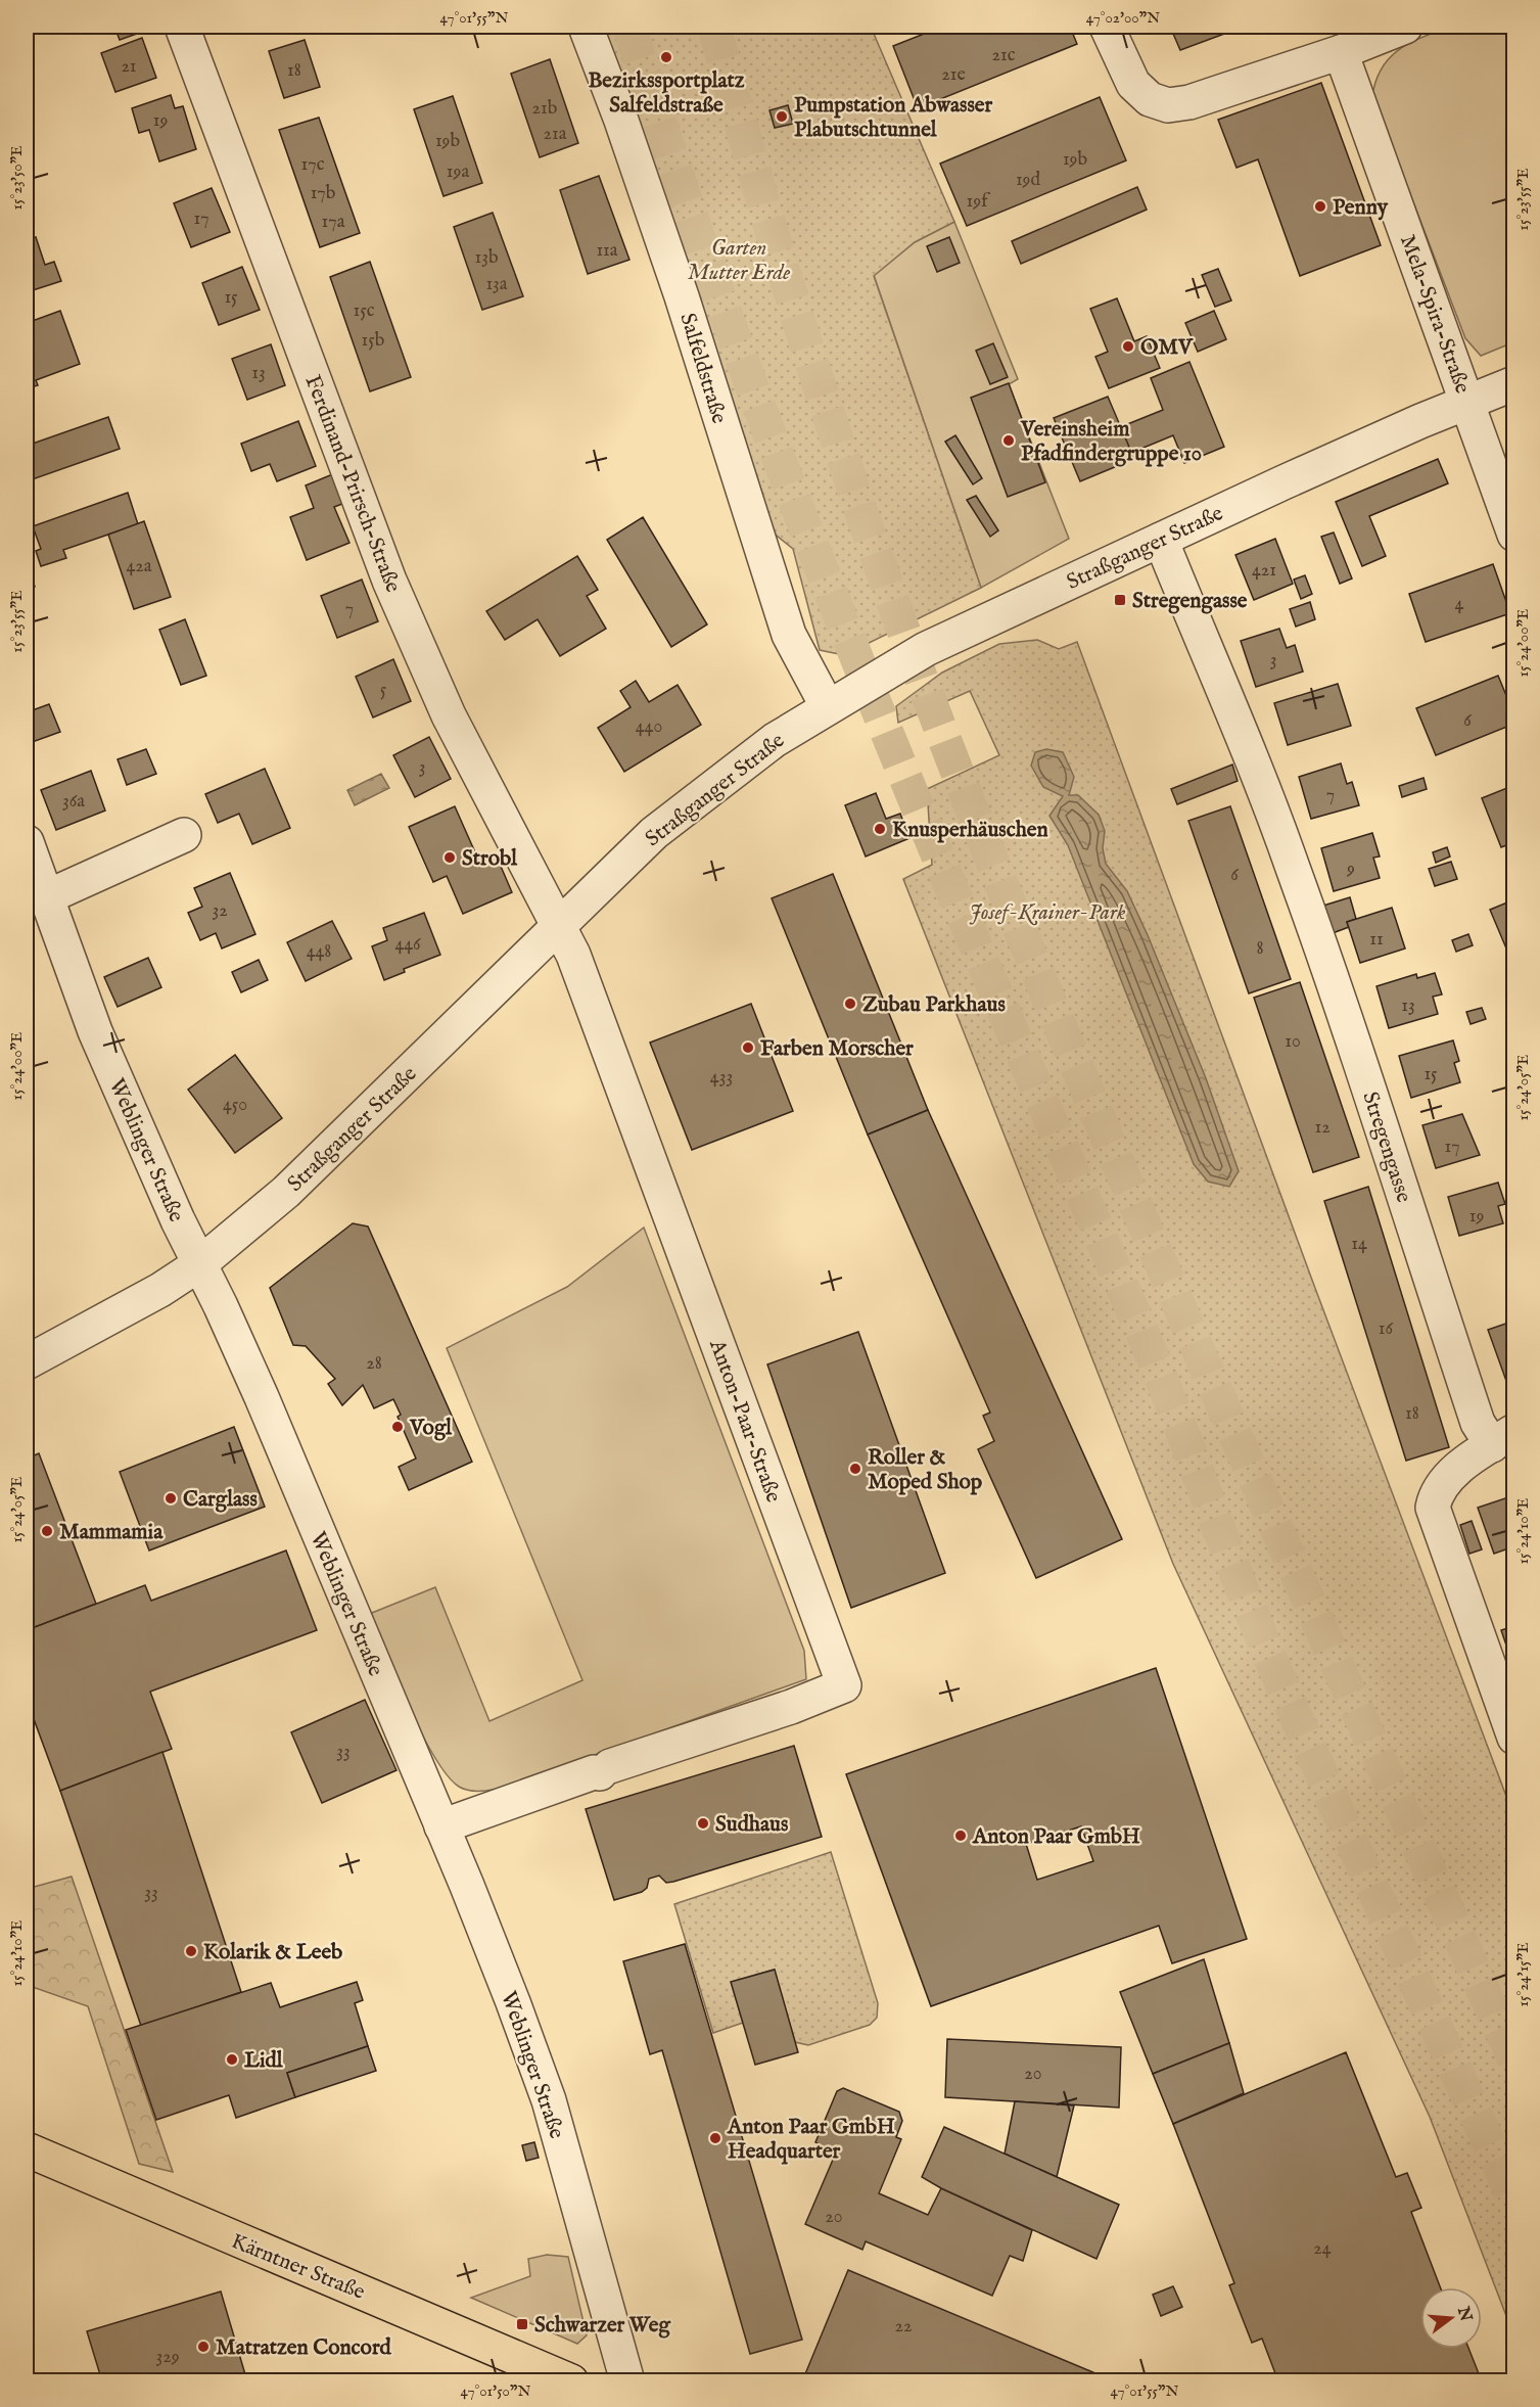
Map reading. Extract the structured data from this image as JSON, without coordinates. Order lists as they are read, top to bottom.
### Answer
{
  "streets": {
    "main road": ["Kärntner Straße"],
    "street": [
      "Mela-Spira-Straße",
      "Salfeldstraße",
      "Ferdinand-Prirsch-Straße",
      "Straßganger Straße",
      "Stregengasse",
      "Weblinger Straße",
      "Anton-Paar-Straße"
    ]
  },
  "crossings": [
    ["Mela-Spira-Straße", "Straßganger Straße"],
    ["Salfeldstraße", "Straßganger Straße"],
    ["Ferdinand-Prirsch-Straße", "Straßganger Straße"],
    ["Ferdinand-Prirsch-Straße", "Anton-Paar-Straße"],
    ["Straßganger Straße", "Stregengasse"],
    ["Straßganger Straße", "Weblinger Straße"],
    ["Straßganger Straße", "Anton-Paar-Straße"],
    ["Weblinger Straße", "Anton-Paar-Straße"]
  ],
  "parks": ["Garten Mutter Erde", "Josef-Krainer-Park"],
  "places": {
    "other": [
      "Bezirkssportplatz Salfeldstraße",
      "Pumpstation Abwasser Plabutschtunnel",
      "Penny",
      "OMV",
      "Vereinsheim Pfadfindergruppe 10",
      "Knusperhäuschen",
      "Strobl",
      "Zubau Parkhaus",
      "Farben Morscher",
      "Vogl",
      "Roller & Moped Shop",
      "Carglass",
      "Mammamia",
      "Sudhaus",
      "Anton Paar GmbH",
      "Kolarik & Leeb",
      "Lidl",
      "Anton Paar GmbH Headquarter",
      "Matratzen Concord"
    ],
    "transit": ["Stregengasse", "Schwarzer Weg"]
  },
  "house_numbers": [
    "21c",
    "21",
    "18",
    "21e",
    "21b",
    "19",
    "21a",
    "19b",
    "19b",
    "17c",
    "19a",
    "19d",
    "17b",
    "19f",
    "17",
    "17a",
    "11a",
    "13b",
    "13a",
    "15",
    "15c",
    "15b",
    "13",
    "42a",
    "421",
    "4",
    "7",
    "3",
    "5",
    "6",
    "440",
    "3",
    "7",
    "36a",
    "9",
    "6",
    "32",
    "11",
    "446",
    "8",
    "448",
    "13",
    "10",
    "15",
    "433",
    "450",
    "12",
    "17",
    "19",
    "14",
    "16",
    "28",
    "18",
    "33",
    "33",
    "20",
    "20",
    "24",
    "22",
    "329"
  ],
  "north": "right",
  "coordinates": [
    "47°01'55\"N",
    "47°02'00\"N",
    "15°23'50\"E",
    "15°23'55\"E",
    "15°24'00\"E",
    "15°24'05\"E",
    "15°24'10\"E",
    "15°24'15\"E",
    "47°01'50\"N"
  ]
}
